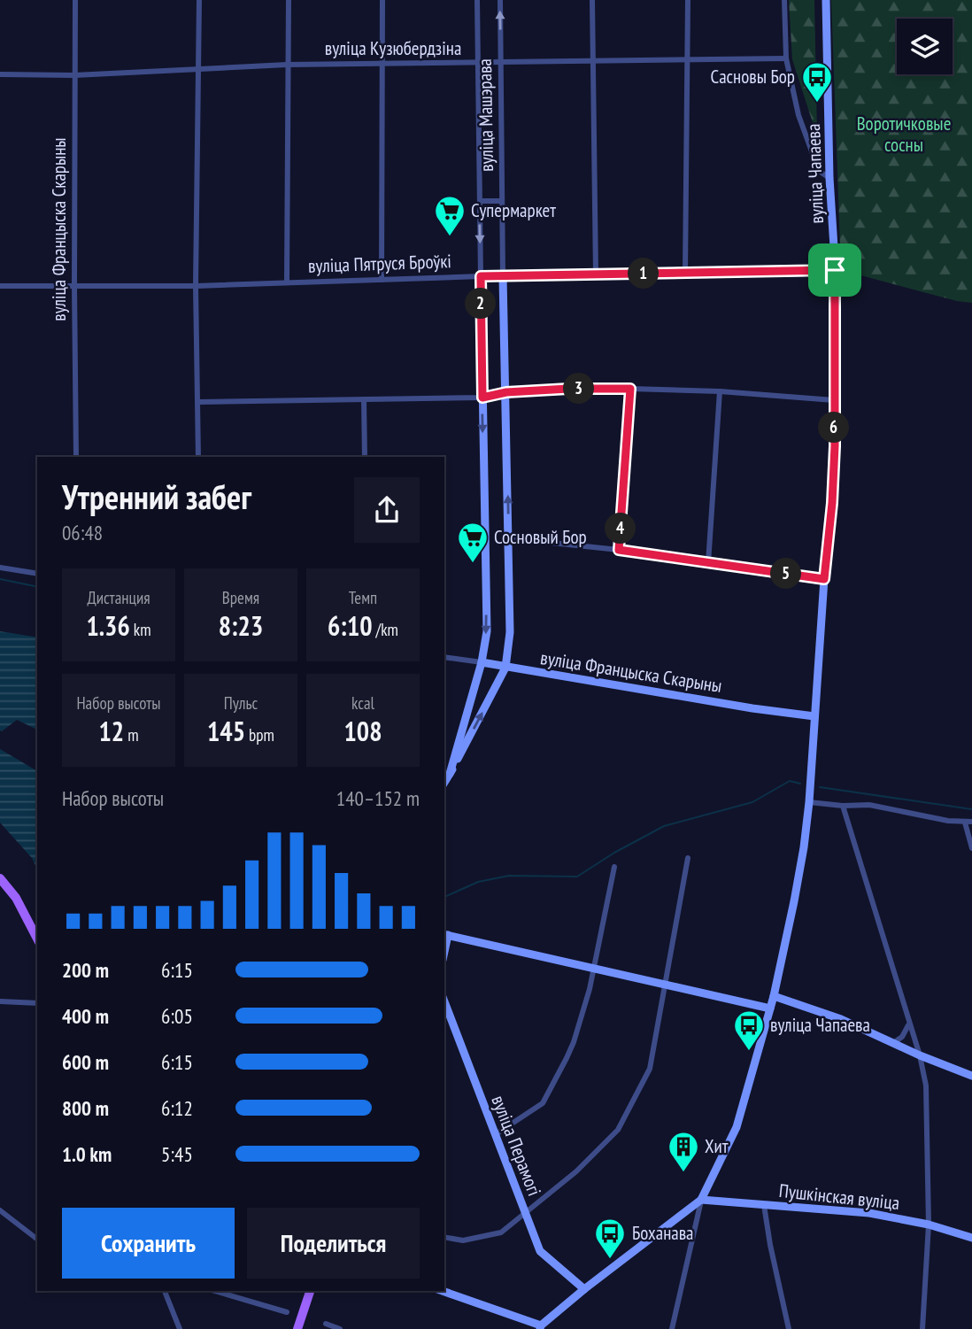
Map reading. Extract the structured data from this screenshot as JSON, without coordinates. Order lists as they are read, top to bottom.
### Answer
{
  "streets": {
    "street": [
      "вуліца Кузюбердзіна",
      "вуліца Машэрава",
      "вуліца Чапаева",
      "вуліца Францыска Скарыны",
      "вуліца Пятруся Броўкі",
      "вуліца Перамогі",
      "Пушкінская вуліца"
    ]
  },
  "crossings": [
    ["вуліца Кузюбердзіна", "вуліца Машэрава"],
    ["вуліца Кузюбердзіна", "вуліца Францыска Скарыны"],
    ["вуліца Машэрава", "вуліца Францыска Скарыны"],
    ["вуліца Машэрава", "вуліца Пятруся Броўкі"],
    ["вуліца Чапаева", "вуліца Францыска Скарыны"],
    ["вуліца Чапаева", "вуліца Пятруся Броўкі"],
    ["вуліца Чапаева", "вуліца Перамогі"],
    ["вуліца Чапаева", "Пушкінская вуліца"],
    ["вуліца Францыска Скарыны", "вуліца Пятруся Броўкі"]
  ],
  "parks": ["Воротичковые сосны"],
  "places": {
    "bus stop": ["Сасновы Бор", "вуліца Чапаева", "Боханава"],
    "supermarket": ["Супермаркет", "Сосновый Бор"],
    "building": ["Хит"]
  },
  "page": {
    "pins": [
      "1",
      "2",
      "3",
      "6",
      "4",
      "5"
    ],
    "heading": ["Утренний забег", "06:48"],
    "stats": [
      ["Дистанция", "1.36 km"],
      ["Время", "8:23"],
      ["Темп", "6:10 /km"],
      ["Набор высоты", "12 m"],
      ["Пульс", "145 bpm"],
      ["kcal", "108"]
    ],
    "chart": ["Набор высоты", "140–152 m"],
    "list": [
      {
        "name": "200 m",
        "note": "6:15"
      },
      {
        "name": "400 m",
        "note": "6:05"
      },
      {
        "name": "600 m",
        "note": "6:15"
      },
      {
        "name": "800 m",
        "note": "6:12"
      },
      {
        "name": "1.0 km",
        "note": "5:45"
      }
    ],
    "buttons": ["Сохранить", "Поделиться"]
  }
}
